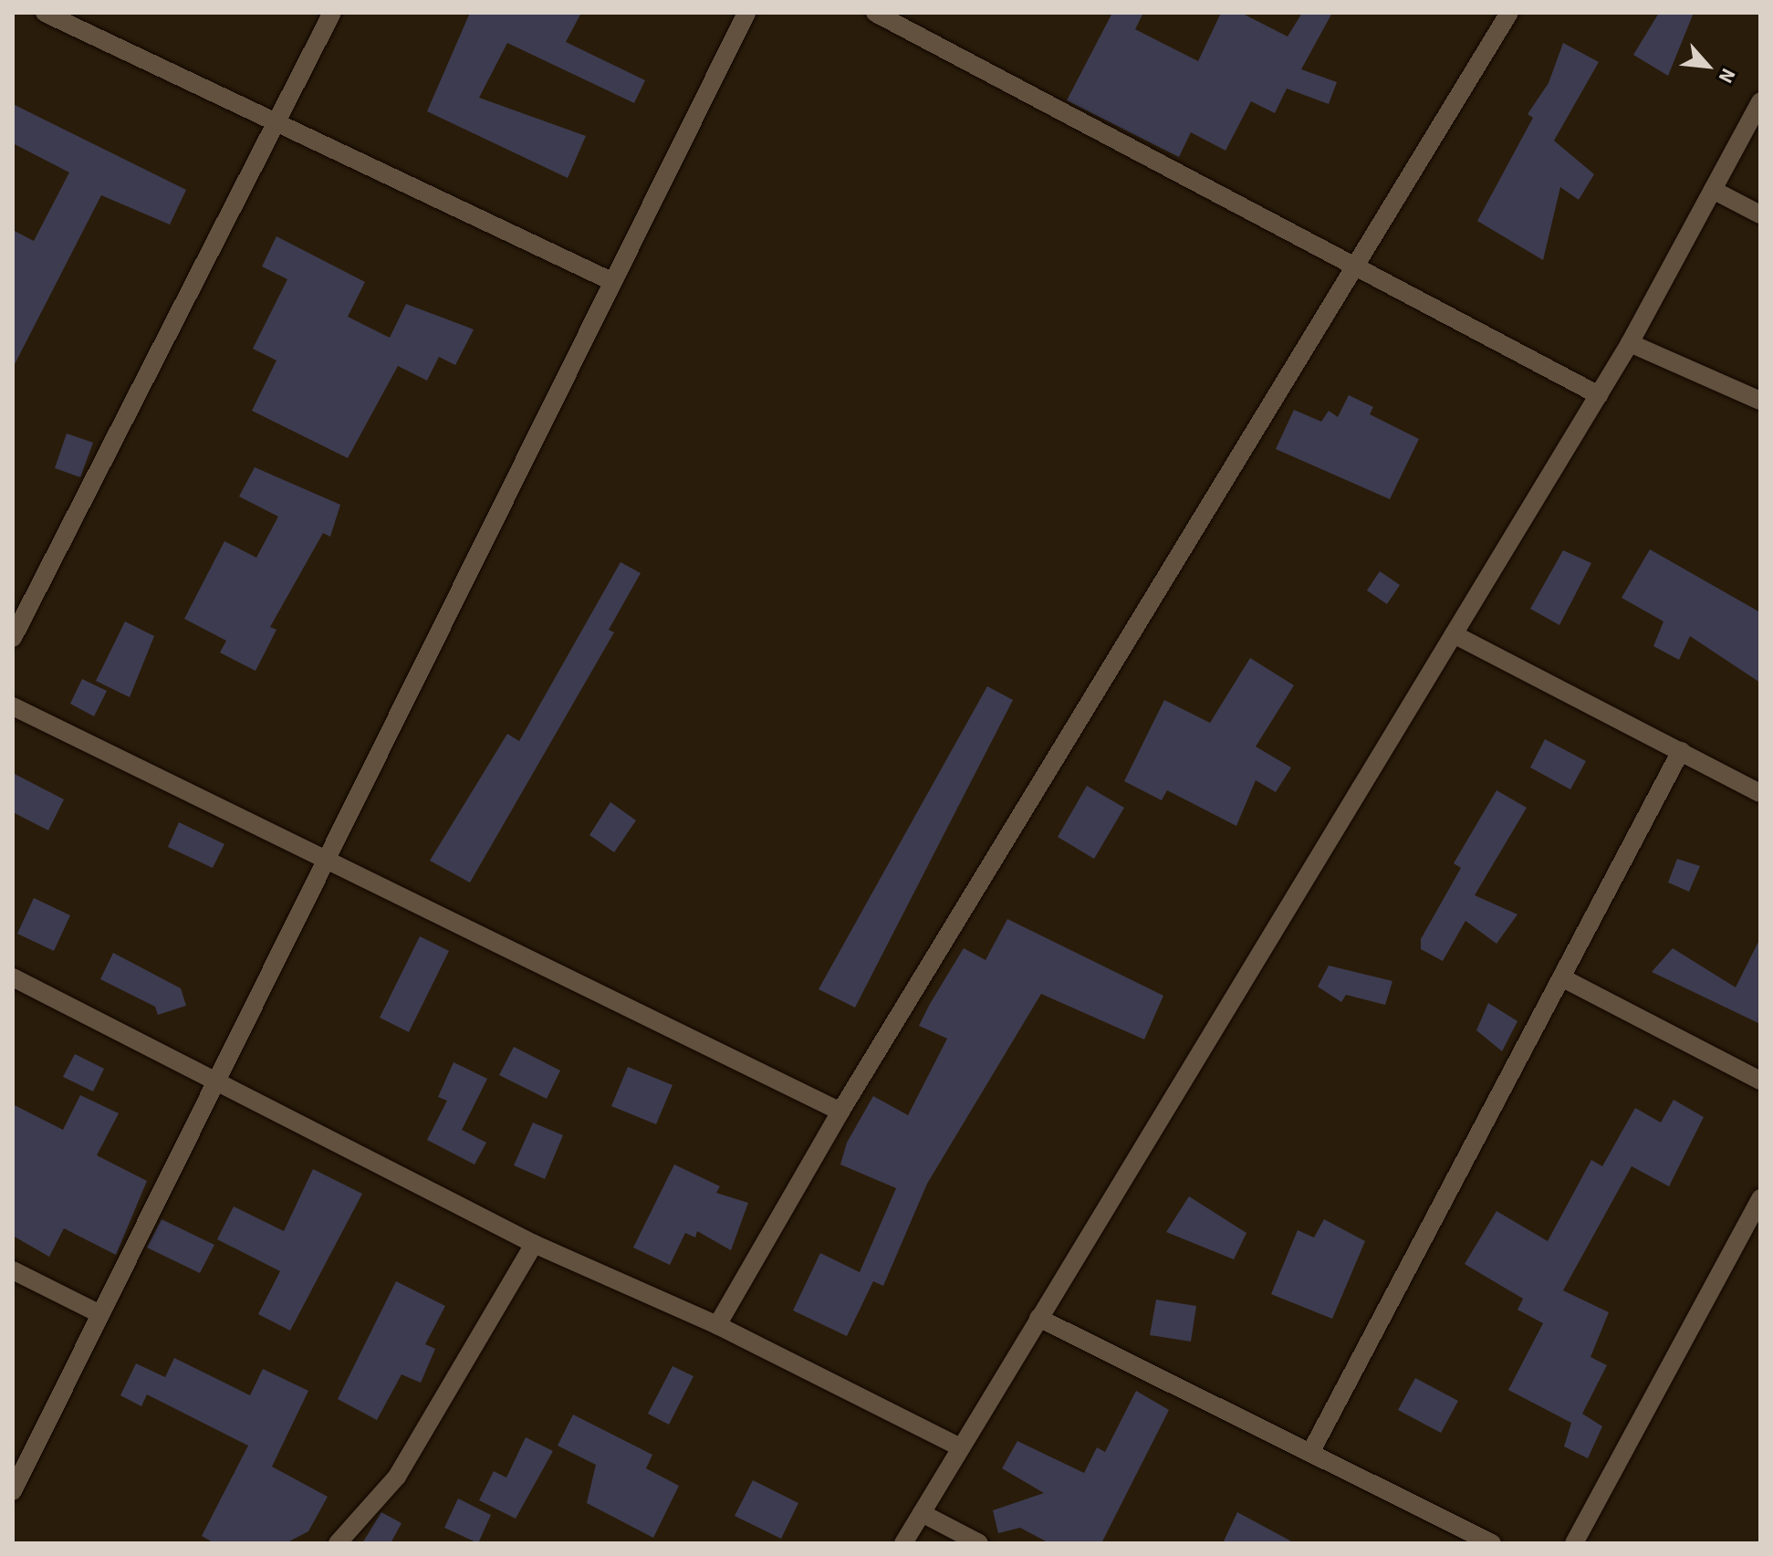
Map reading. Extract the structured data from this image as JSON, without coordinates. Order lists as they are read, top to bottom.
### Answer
{
  "north": "bottom right"
}
